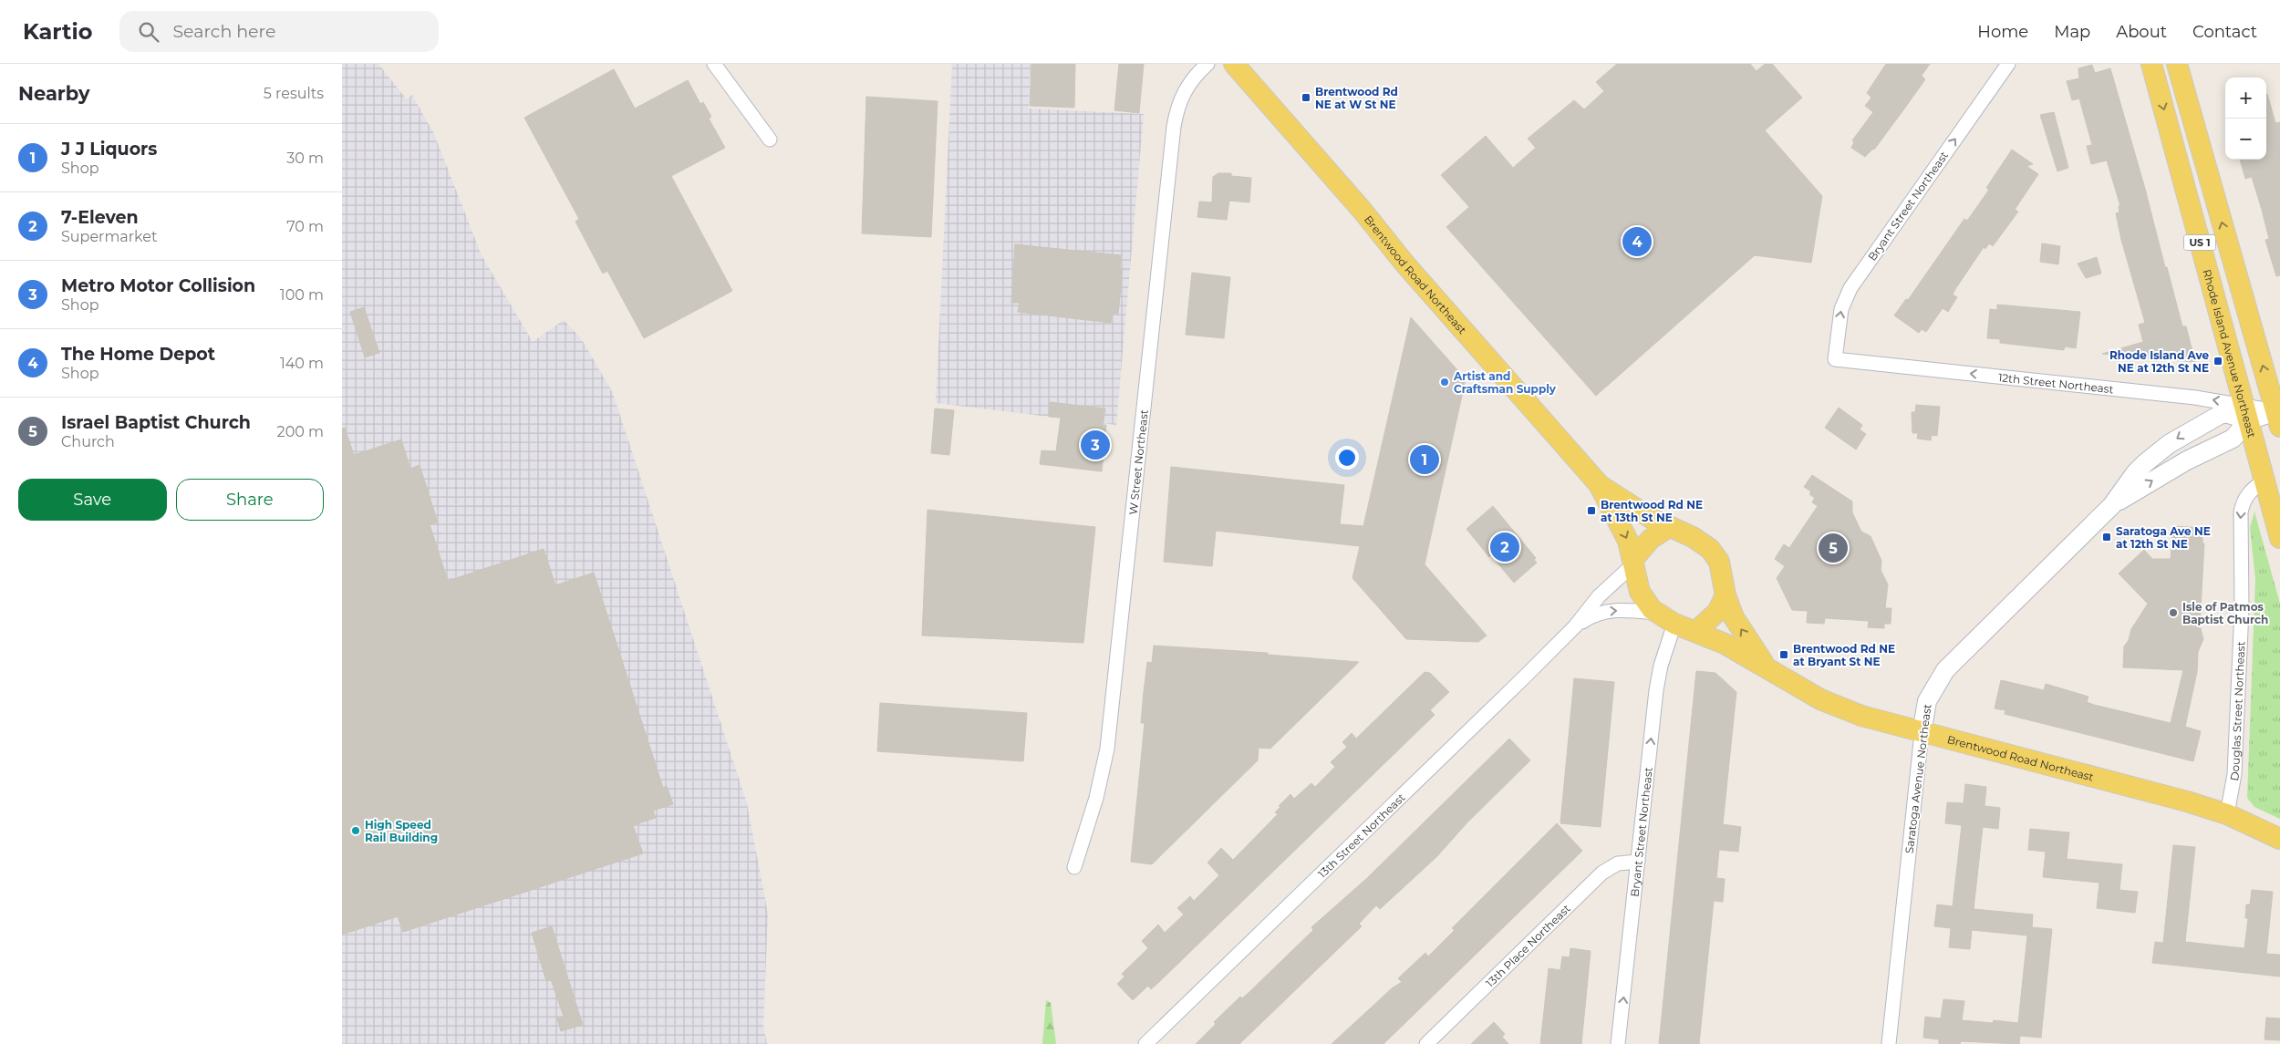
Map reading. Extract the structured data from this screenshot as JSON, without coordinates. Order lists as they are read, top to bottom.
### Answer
{
  "streets": {
    "main road": [
      "US 1",
      "Brentwood Road Northeast",
      "Rhode Island Avenue Northeast",
      "Saratoga Avenue Northeast"
    ],
    "street": [
      "Bryant Street Northeast",
      "12th Street Northeast",
      "W Street Northeast",
      "Douglas Street Northeast",
      "13th Street Northeast",
      "13th Place Northeast"
    ]
  },
  "crossings": [
    ["Bryant Street Northeast", "Brentwood Road Northeast"],
    ["Bryant Street Northeast", "12th Street Northeast"],
    ["Bryant Street Northeast", "13th Street Northeast"],
    ["Bryant Street Northeast", "13th Place Northeast"],
    ["US 1", "Saratoga Avenue Northeast"],
    ["Brentwood Road Northeast", "Douglas Street Northeast"],
    ["Brentwood Road Northeast", "Saratoga Avenue Northeast"],
    ["Brentwood Road Northeast", "13th Street Northeast"],
    ["Rhode Island Avenue Northeast", "12th Street Northeast"],
    ["Rhode Island Avenue Northeast", "Douglas Street Northeast"],
    ["Rhode Island Avenue Northeast", "Saratoga Avenue Northeast"],
    ["12th Street Northeast", "Saratoga Avenue Northeast"]
  ],
  "one_way": ["Bryant Street Northeast", "12th Street Northeast", "Douglas Street Northeast"],
  "places": {
    "transit": [
      "Brentwood Rd NE at W St NE",
      "Rhode Island Ave NE at 12th St NE",
      "Brentwood Rd NE at 13th St NE",
      "Saratoga Ave NE at 12th St NE",
      "Brentwood Rd NE at Bryant St NE"
    ],
    "other": ["Artist and Craftsman Supply", "Isle of Patmos Baptist Church", "High Speed Rail Building"]
  },
  "page": {
    "header": "Kartio",
    "search": "Search here",
    "nav": [
      "Home",
      "Map",
      "About",
      "Contact"
    ],
    "heading": ["Nearby", "5 results"],
    "map_buttons": ["+", "−"],
    "list": [
      {
        "mark": "1",
        "name": "J J Liquors",
        "note": "Shop",
        "value": "30 m"
      },
      {
        "mark": "2",
        "name": "7-Eleven",
        "note": "Supermarket",
        "value": "70 m"
      },
      {
        "mark": "3",
        "name": "Metro Motor Collision",
        "note": "Shop",
        "value": "100 m"
      },
      {
        "mark": "4",
        "name": "The Home Depot",
        "note": "Shop",
        "value": "140 m"
      },
      {
        "mark": "5",
        "name": "Israel Baptist Church",
        "note": "Church",
        "value": "200 m"
      }
    ],
    "pins": [
      "4",
      "3",
      "1",
      "2",
      "5"
    ],
    "buttons": ["Save", "Share"]
  }
}
